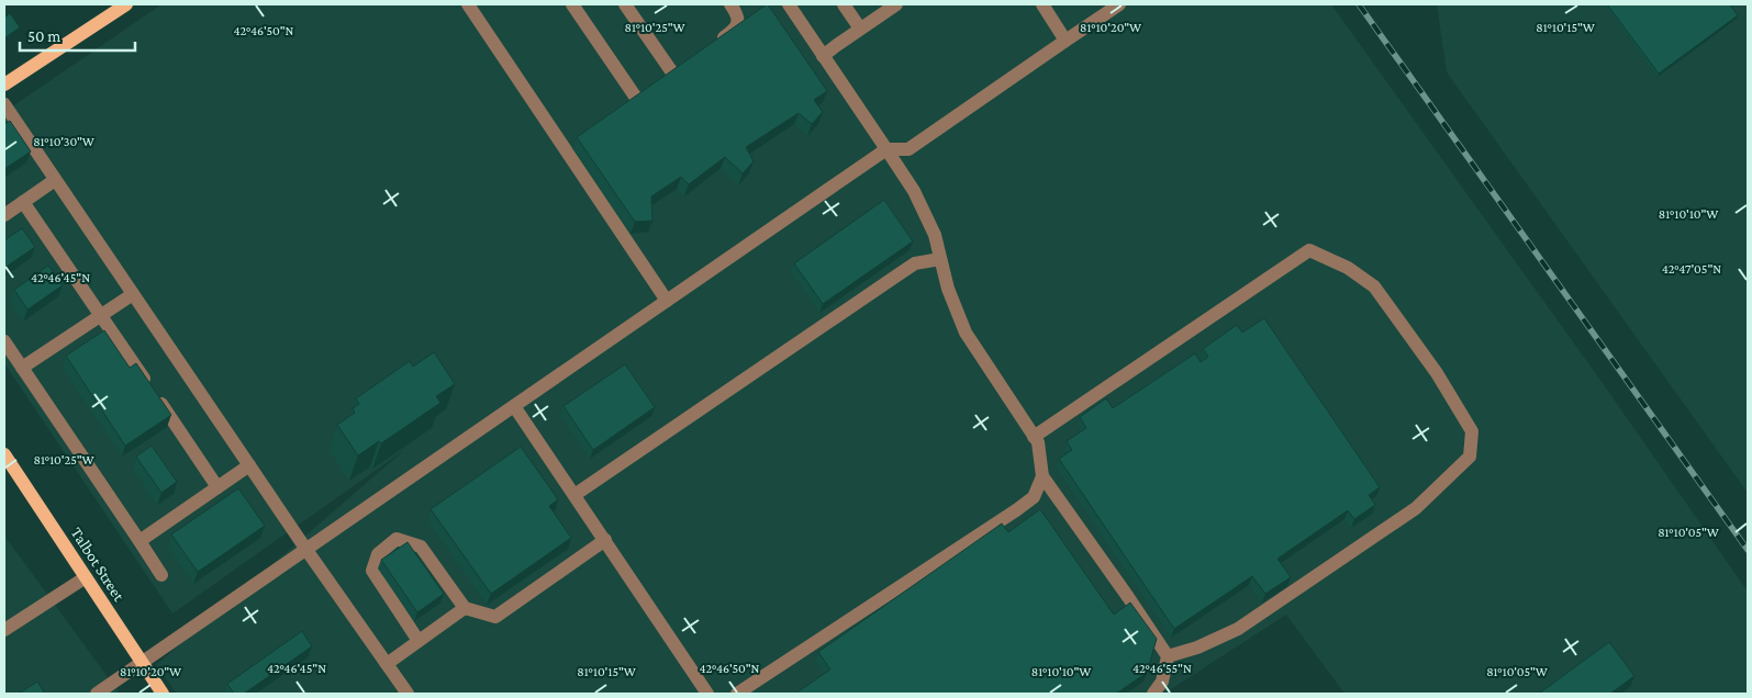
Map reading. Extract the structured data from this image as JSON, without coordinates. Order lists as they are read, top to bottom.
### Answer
{
  "streets": {
    "main road": ["Talbot Street"]
  },
  "scale_bar": "50 m",
  "coordinates": [
    "81°10'15\"W",
    "81°10'25\"W",
    "81°10'20\"W",
    "42°46'50\"N",
    "81°10'30\"W",
    "81°10'10\"W",
    "42°47'05\"N",
    "42°46'45\"N",
    "81°10'05\"W",
    "42°46'55\"N"
  ]
}
